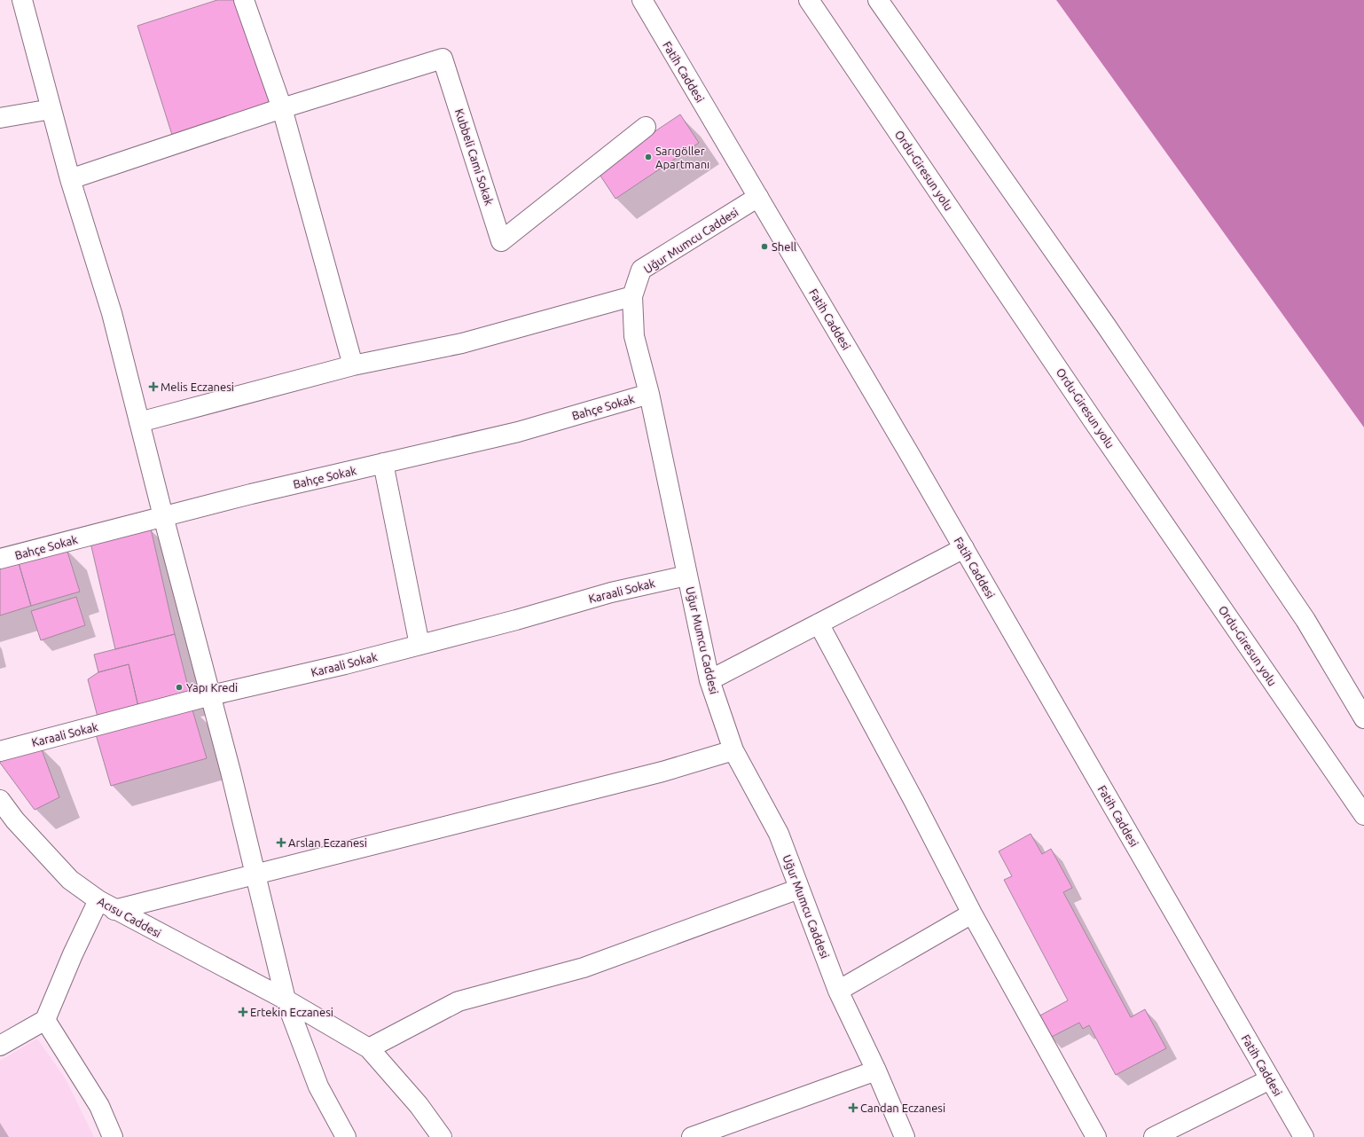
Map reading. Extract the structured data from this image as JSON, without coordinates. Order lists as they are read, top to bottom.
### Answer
{
  "streets": {
    "main road": [
      "Fatih Caddesi",
      "Kubbeli Cami Sokak",
      "Ordu-Giresun yolu",
      "Uğur Mumcu Caddesi",
      "Bahçe Sokak",
      "Karaali Sokak",
      "Acısu Caddesi"
    ]
  },
  "crossings": [
    ["Fatih Caddesi", "Uğur Mumcu Caddesi"],
    ["Uğur Mumcu Caddesi", "Bahçe Sokak"],
    ["Uğur Mumcu Caddesi", "Karaali Sokak"]
  ],
  "places": {
    "other": ["Sarıgöller Apartmanı", "Shell", "Yapı Kredi"],
    "health": [
      "Melis Eczanesi",
      "Arslan Eczanesi",
      "Ertekin Eczanesi",
      "Candan Eczanesi"
    ]
  }
}
